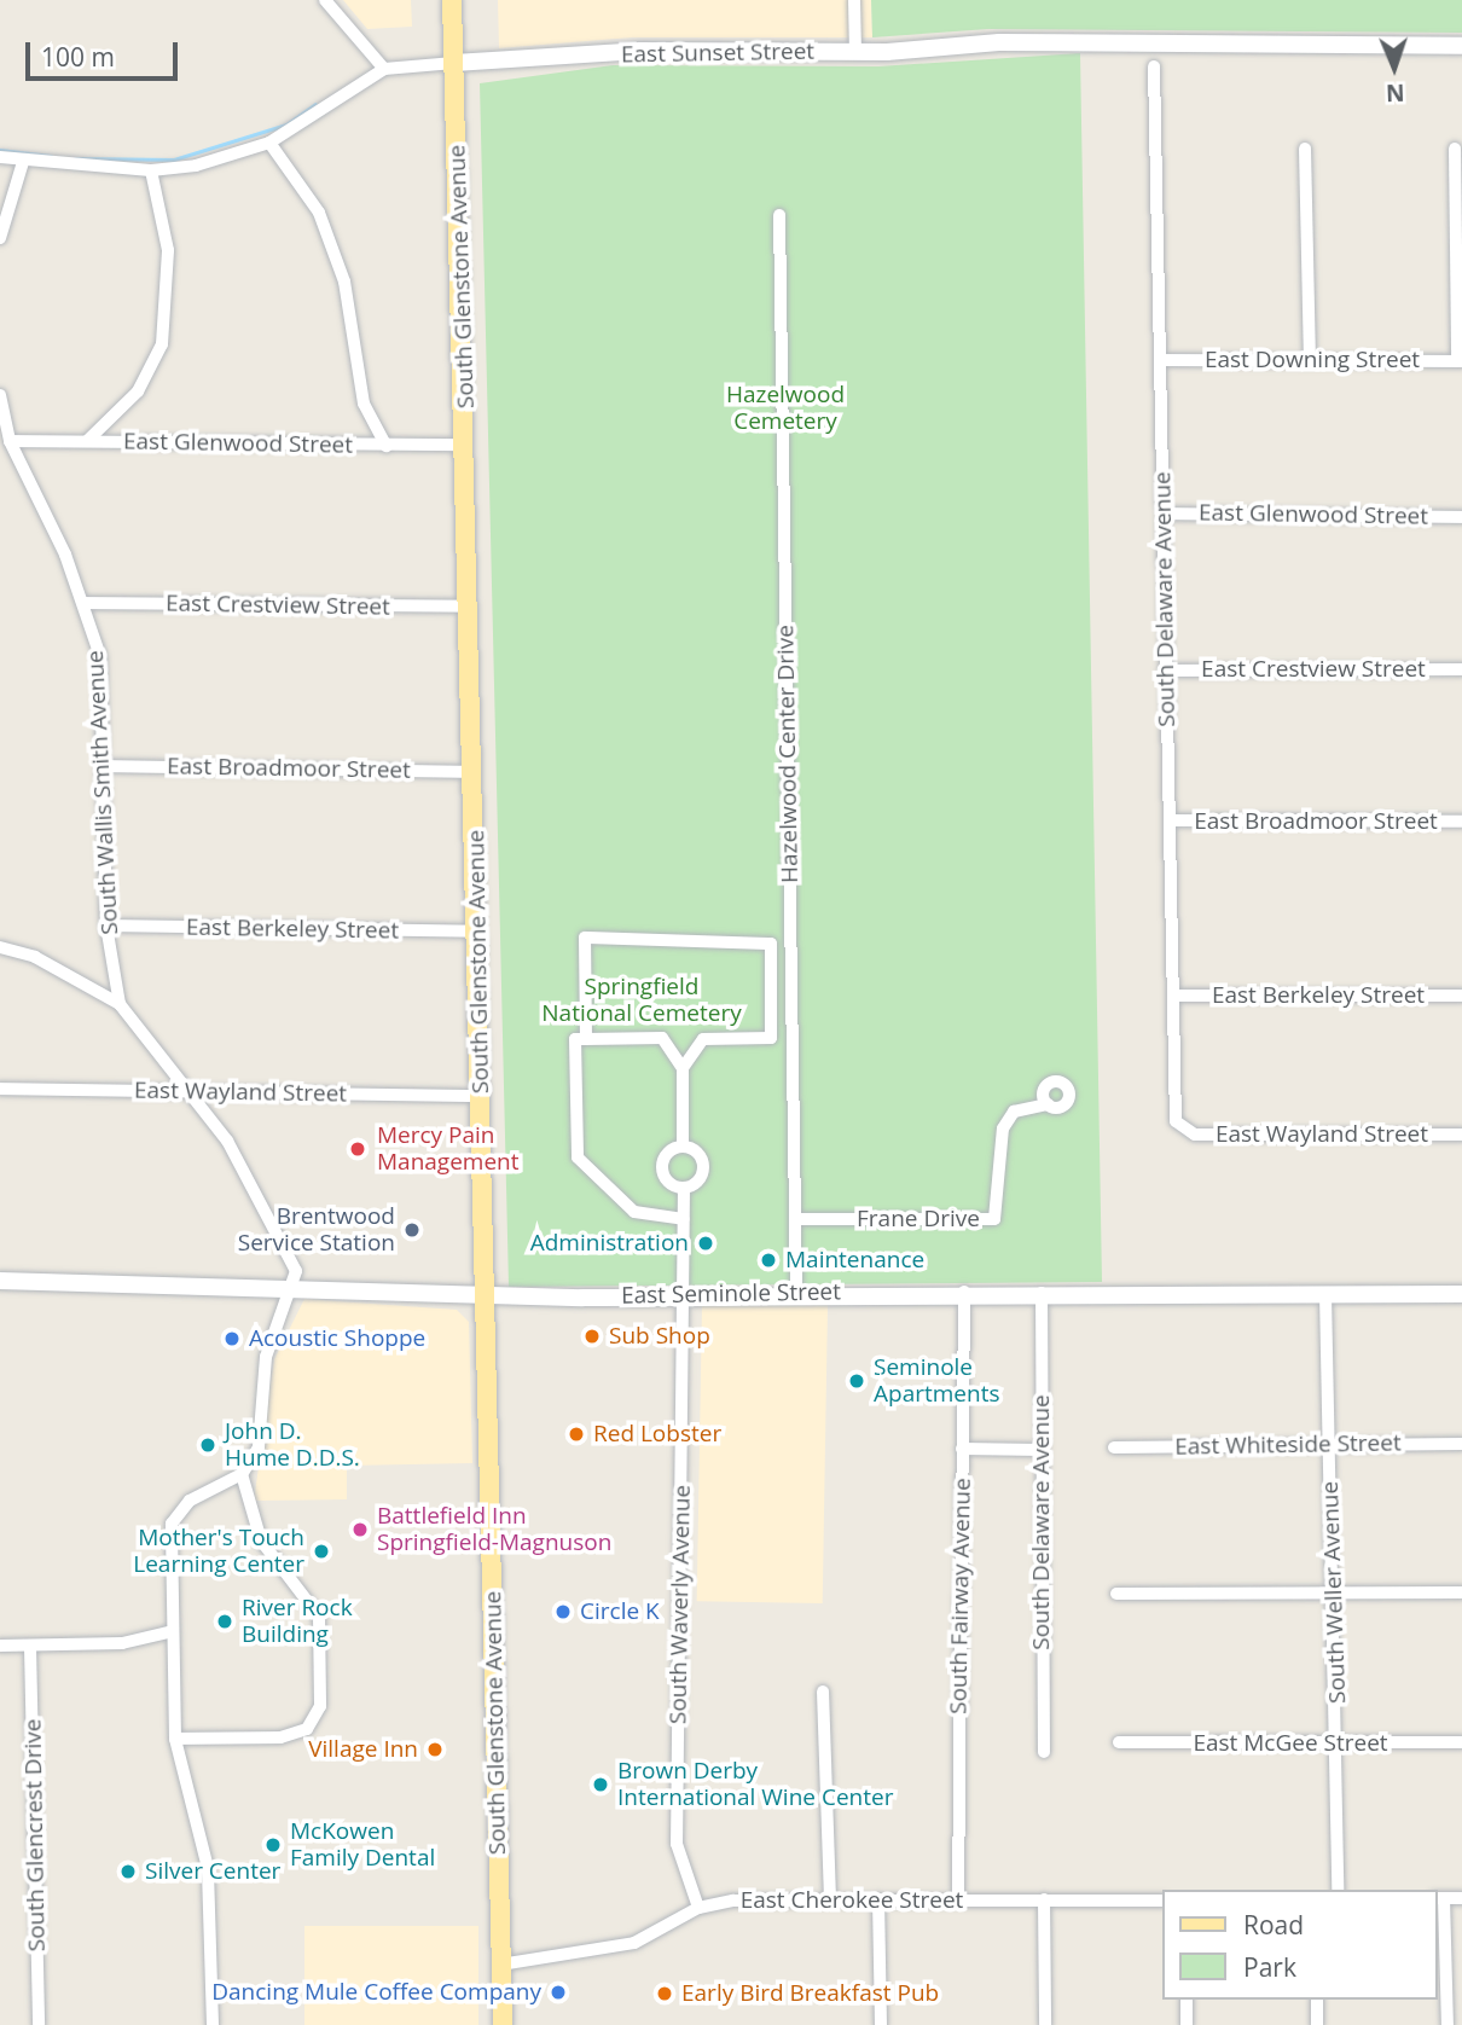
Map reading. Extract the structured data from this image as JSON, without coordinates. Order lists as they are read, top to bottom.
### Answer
{
  "streets": {
    "main road": ["South Glenstone Avenue"],
    "street": [
      "East Sunset Street",
      "East Downing Street",
      "East Glenwood Street",
      "South Delaware Avenue",
      "East Crestview Street",
      "Hazelwood Center Drive",
      "East Broadmoor Street",
      "South Wallis Smith Avenue",
      "East Berkeley Street",
      "East Wayland Street",
      "Frane Drive",
      "East Seminole Street",
      "East Whiteside Street",
      "South Weller Avenue",
      "South Fairway Avenue",
      "South Waverly Avenue",
      "East McGee Street",
      "South Glencrest Drive",
      "East Cherokee Street"
    ]
  },
  "crossings": [
    ["East Sunset Street", "South Glenstone Avenue"],
    ["South Glenstone Avenue", "East Glenwood Street"],
    ["South Glenstone Avenue", "East Crestview Street"],
    ["South Glenstone Avenue", "East Broadmoor Street"],
    ["South Glenstone Avenue", "East Berkeley Street"],
    ["South Glenstone Avenue", "East Wayland Street"],
    ["South Glenstone Avenue", "East Seminole Street"],
    ["South Glenstone Avenue", "East Cherokee Street"],
    ["East Downing Street", "South Delaware Avenue"],
    ["East Glenwood Street", "South Delaware Avenue"],
    ["East Glenwood Street", "South Wallis Smith Avenue"],
    ["South Delaware Avenue", "East Crestview Street"],
    ["South Delaware Avenue", "East Broadmoor Street"],
    ["South Delaware Avenue", "East Berkeley Street"],
    ["South Delaware Avenue", "East Wayland Street"],
    ["South Delaware Avenue", "East Seminole Street"],
    ["East Crestview Street", "South Wallis Smith Avenue"],
    ["Hazelwood Center Drive", "Frane Drive"],
    ["Hazelwood Center Drive", "East Seminole Street"],
    ["East Broadmoor Street", "South Wallis Smith Avenue"],
    ["South Wallis Smith Avenue", "East Berkeley Street"],
    ["East Seminole Street", "South Weller Avenue"],
    ["East Seminole Street", "South Fairway Avenue"],
    ["East Seminole Street", "South Waverly Avenue"],
    ["East Whiteside Street", "South Weller Avenue"],
    ["South Weller Avenue", "East McGee Street"],
    ["South Fairway Avenue", "East Cherokee Street"],
    ["South Waverly Avenue", "East Cherokee Street"]
  ],
  "parks": ["Hazelwood Cemetery", "Springfield National Cemetery"],
  "places": [
    "Mercy Pain Management",
    "Brentwood Service Station",
    "Administration",
    "Maintenance",
    "Sub Shop",
    "Acoustic Shoppe",
    "Seminole Apartments",
    "Red Lobster",
    "John D. Hume D.D.S.",
    "Battlefield Inn Springfield-Magnuson",
    "Mother's Touch Learning Center",
    "Circle K",
    "River Rock Building",
    "Village Inn",
    "Brown Derby International Wine Center",
    "McKowen Family Dental",
    "Silver Center",
    "Dancing Mule Coffee Company",
    "Early Bird Breakfast Pub"
  ],
  "legend": ["Road", "Park"],
  "scale_bar": "100 m",
  "north": "bottom"
}
